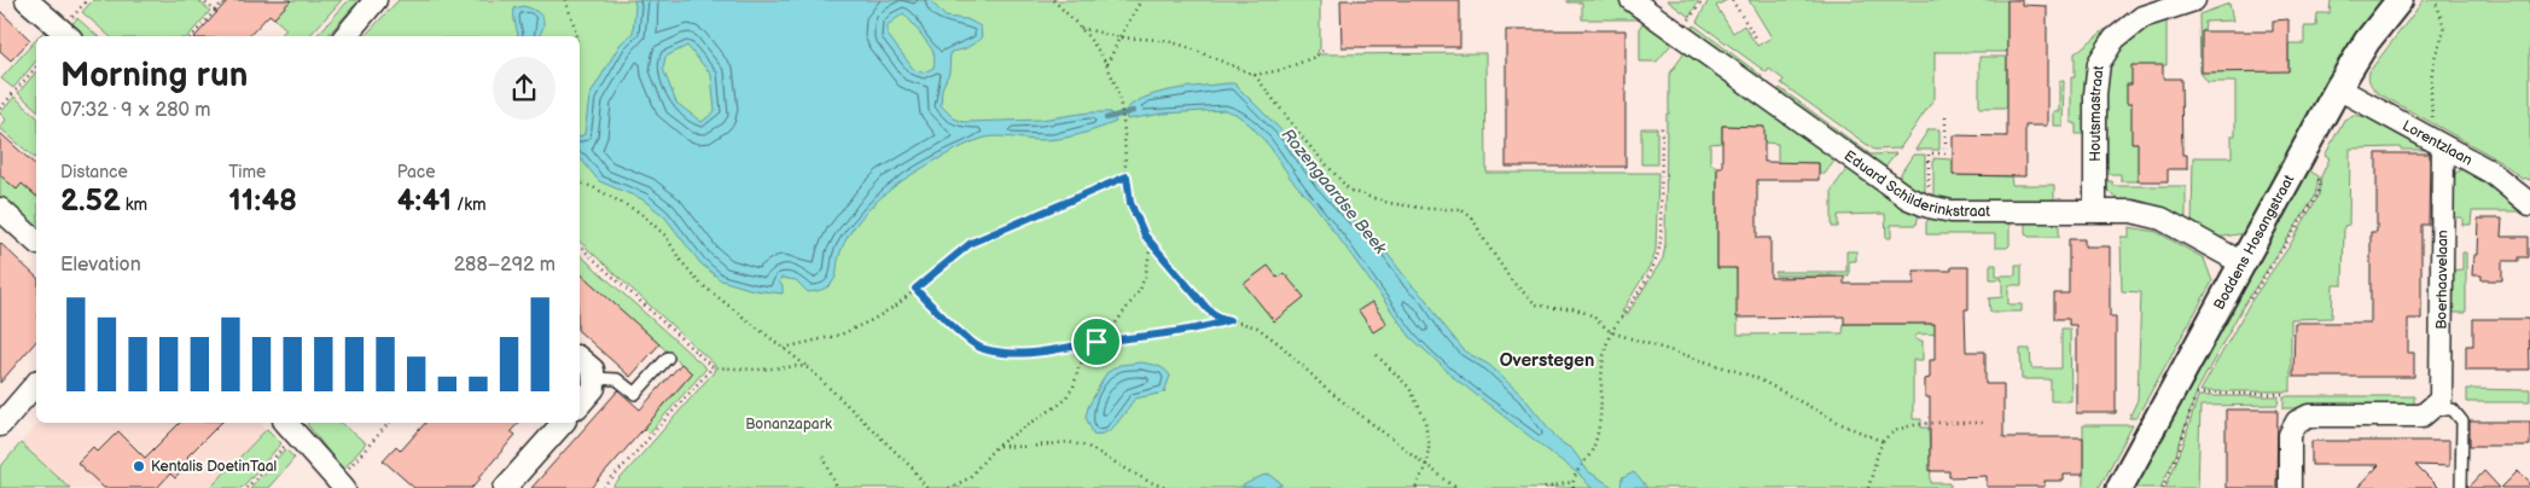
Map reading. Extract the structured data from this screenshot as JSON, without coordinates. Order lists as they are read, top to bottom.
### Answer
{
  "streets": {
    "street": [
      "Houtsmastraat",
      "Lorentzlaan",
      "Eduard Schilderinkstraat",
      "Boddens Hosangstraat",
      "Boerhaavelaan"
    ]
  },
  "crossings": [
    ["Houtsmastraat", "Eduard Schilderinkstraat"],
    ["Lorentzlaan", "Boddens Hosangstraat"],
    ["Lorentzlaan", "Boerhaavelaan"],
    ["Eduard Schilderinkstraat", "Boddens Hosangstraat"]
  ],
  "districts": ["Overstegen"],
  "water": ["Rozengaardse Beek"],
  "parks": ["Bonanzapark"],
  "places": ["Kentalis DoetinTaal"],
  "page": {
    "heading": ["Morning run", "07:32 · 9 × 280 m"],
    "stats": [
      ["Distance", "2.52 km"],
      ["Time", "11:48"],
      ["Pace", "4:41 /km"]
    ],
    "chart": ["Elevation", "288–292 m"]
  }
}
